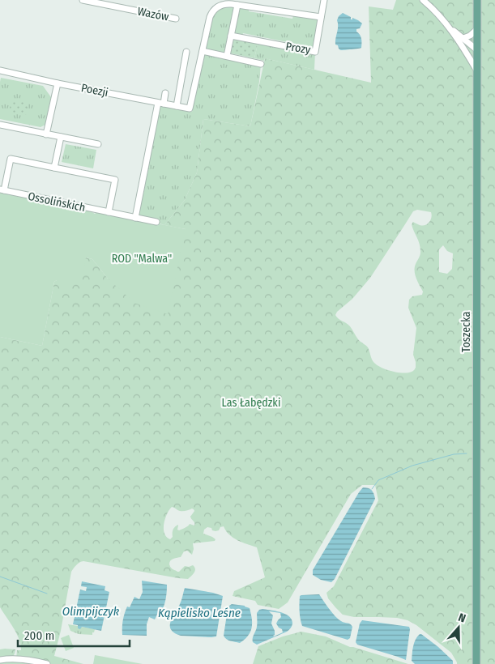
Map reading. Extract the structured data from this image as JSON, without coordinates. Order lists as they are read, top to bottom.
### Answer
{
  "streets": {
    "main road": ["Toszecka"],
    "street": [
      "Wazów",
      "Prozy",
      "Poezji",
      "Ossolińskich"
    ]
  },
  "water": ["Olimpijczyk", "Kąpielisko Leśne"],
  "parks": ["ROD \"Malwa\"", "Las Łabędzki"],
  "scale_bar": "200 m",
  "north": "top"
}
